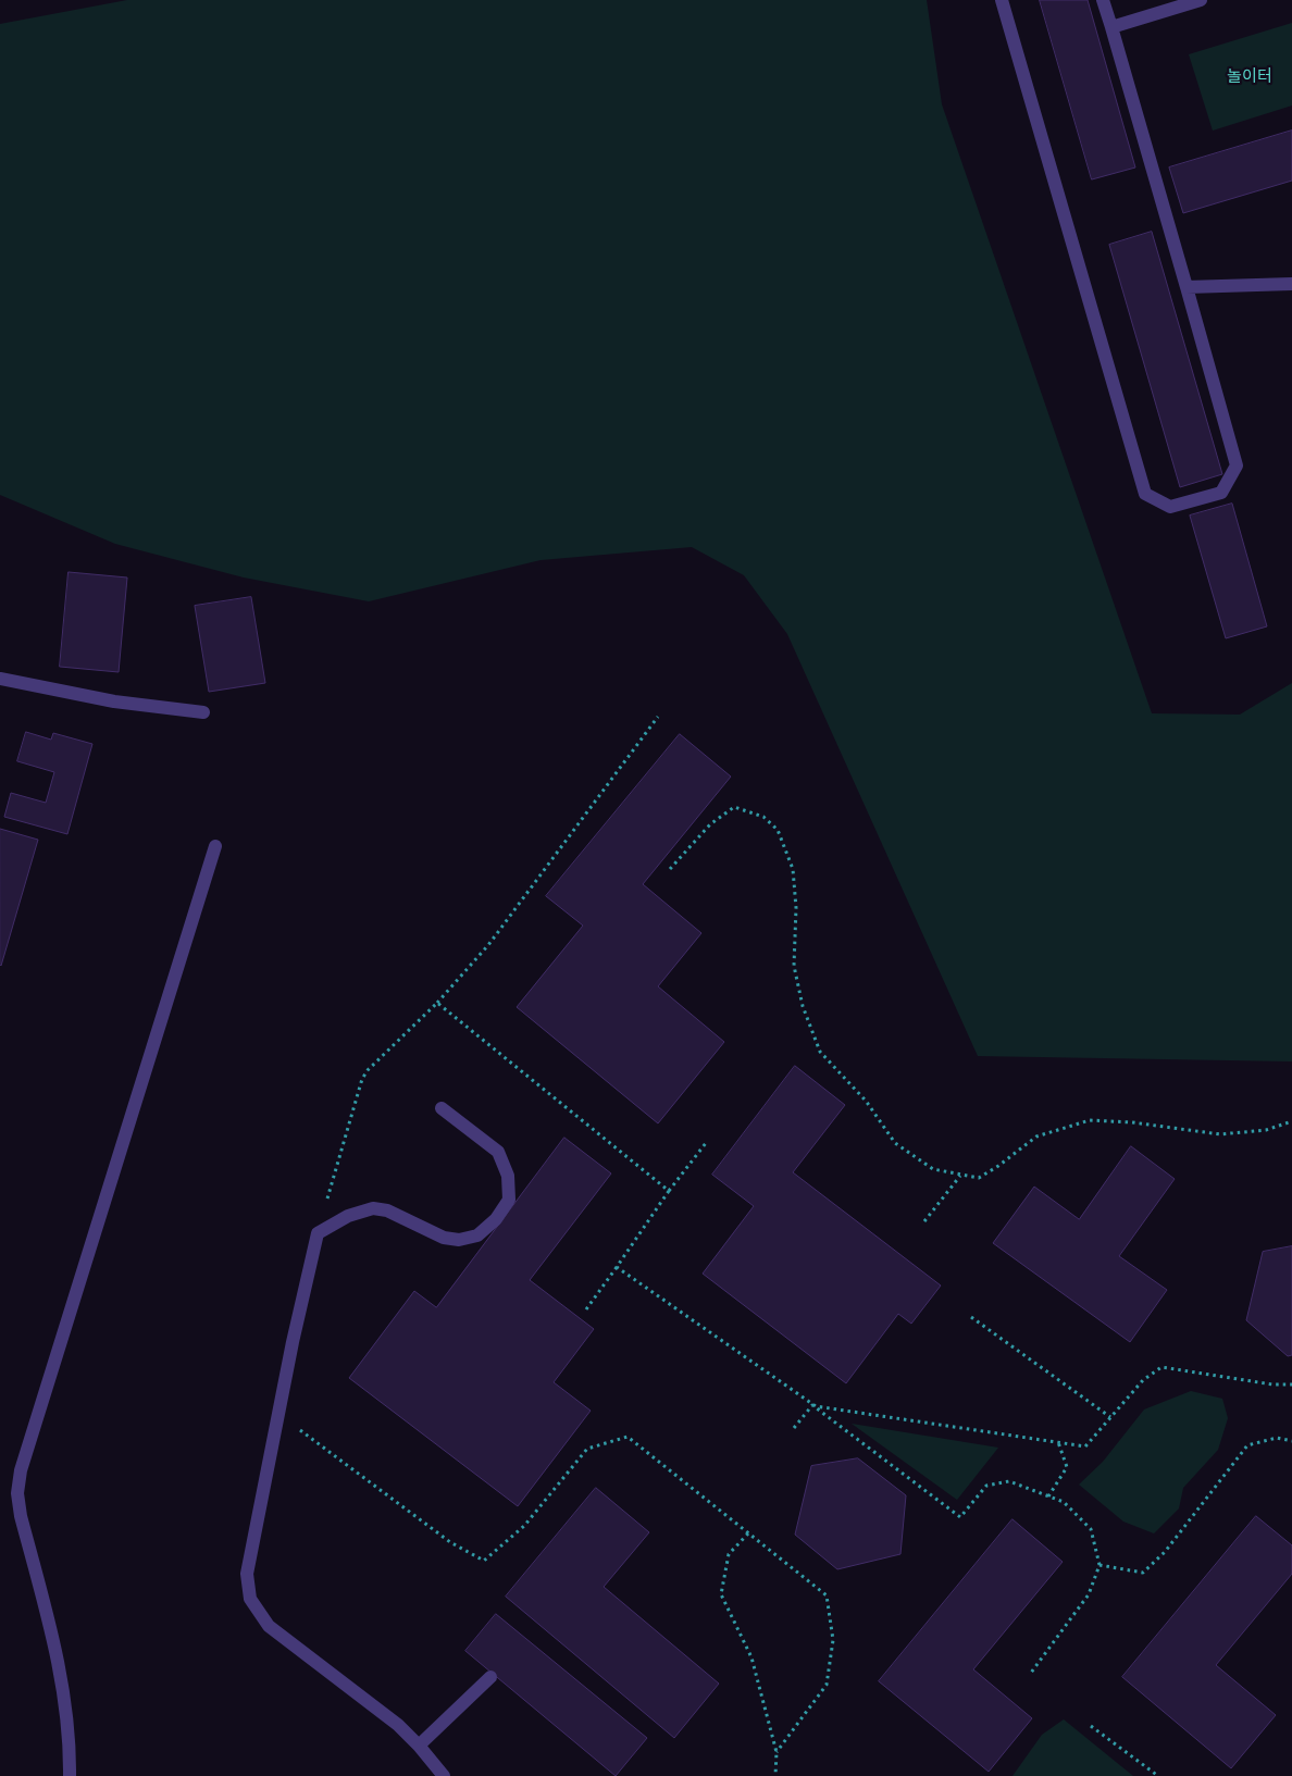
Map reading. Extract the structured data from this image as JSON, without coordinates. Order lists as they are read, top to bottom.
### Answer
{
  "parks": ["놀이터"]
}
